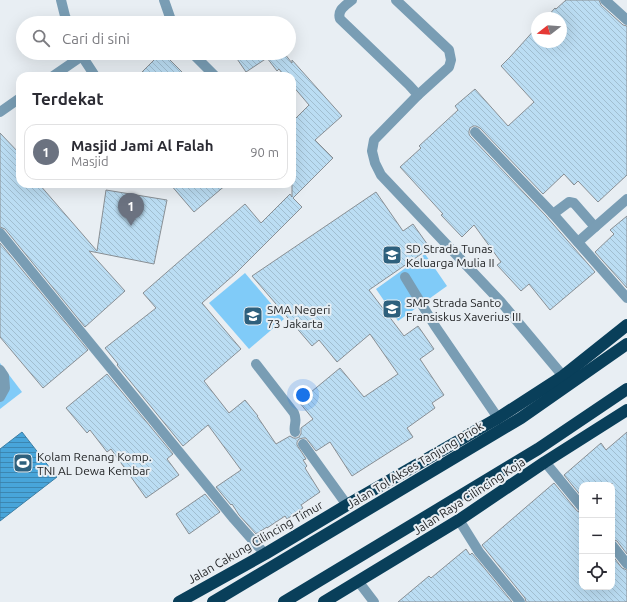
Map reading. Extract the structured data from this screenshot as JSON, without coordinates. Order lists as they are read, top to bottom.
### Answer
{
  "streets": {
    "highway": ["Jalan Tol Akses Tanjung Priok", "Jalan Raya Cilincing Koja", "Jalan Cakung Cilincing Timur"]
  },
  "places": {
    "school or university": ["SD Strada Tunas Keluarga Mulia II", "SMP Strada Santo Fransiskus Xaverius III", "SMA Negeri 73 Jakarta"],
    "sports": ["Kolam Renang Komp. TNI AL Dewa Kembar"]
  },
  "north": "left",
  "page": {
    "search": "Cari di sini",
    "heading": "Terdekat",
    "list": [
      {
        "mark": "1",
        "name": "Masjid Jami Al Falah",
        "note": "Masjid",
        "value": "90 m"
      }
    ],
    "pins": "1",
    "map_buttons": ["+", "−"]
  }
}
